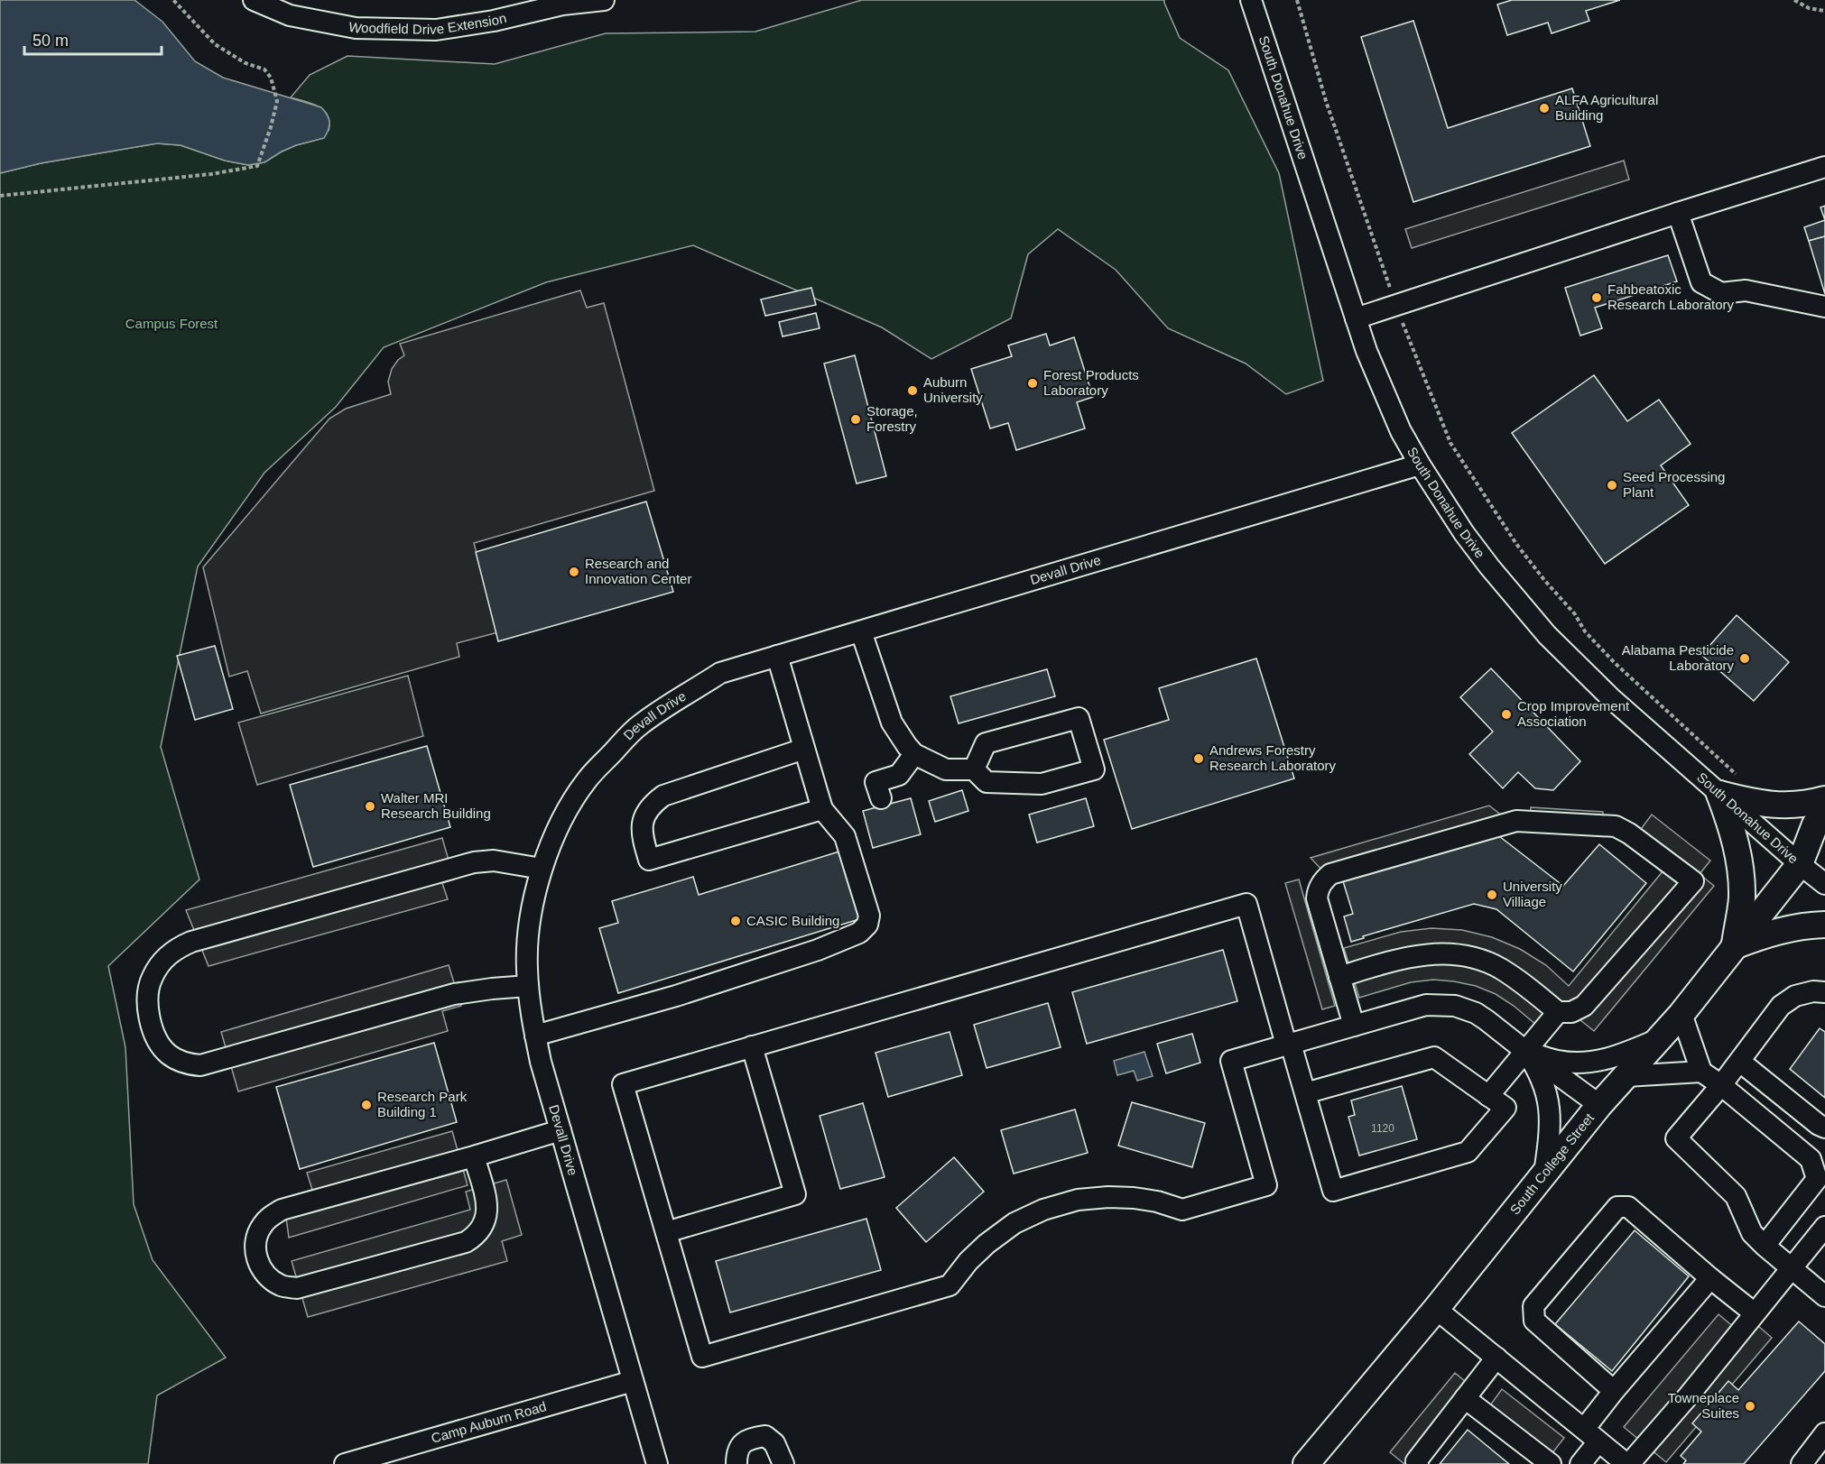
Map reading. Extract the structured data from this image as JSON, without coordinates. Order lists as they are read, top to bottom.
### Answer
{
  "streets": {
    "main road": ["South College Street"],
    "street": [
      "Woodfield Drive Extension",
      "South Donahue Drive",
      "Devall Drive",
      "Camp Auburn Road"
    ]
  },
  "crossings": [
    ["South Donahue Drive", "Devall Drive"],
    ["South Donahue Drive", "South College Street"],
    ["Devall Drive", "Camp Auburn Road"]
  ],
  "parks": ["Campus Forest"],
  "places": [
    "ALFA Agricultural Building",
    "Fahbeatoxic Research Laboratory",
    "Forest Products Laboratory",
    "Auburn University",
    "Storage, Forestry",
    "Seed Processing Plant",
    "Research and Innovation Center",
    "Alabama Pesticide Laboratory",
    "Crop Improvement Association",
    "Andrews Forestry Research Laboratory",
    "Walter MRI Research Building",
    "University Villiage",
    "CASIC Building",
    "Research Park Building 1",
    "Towneplace Suites"
  ],
  "house_numbers": ["1120"],
  "scale_bar": "50 m"
}
